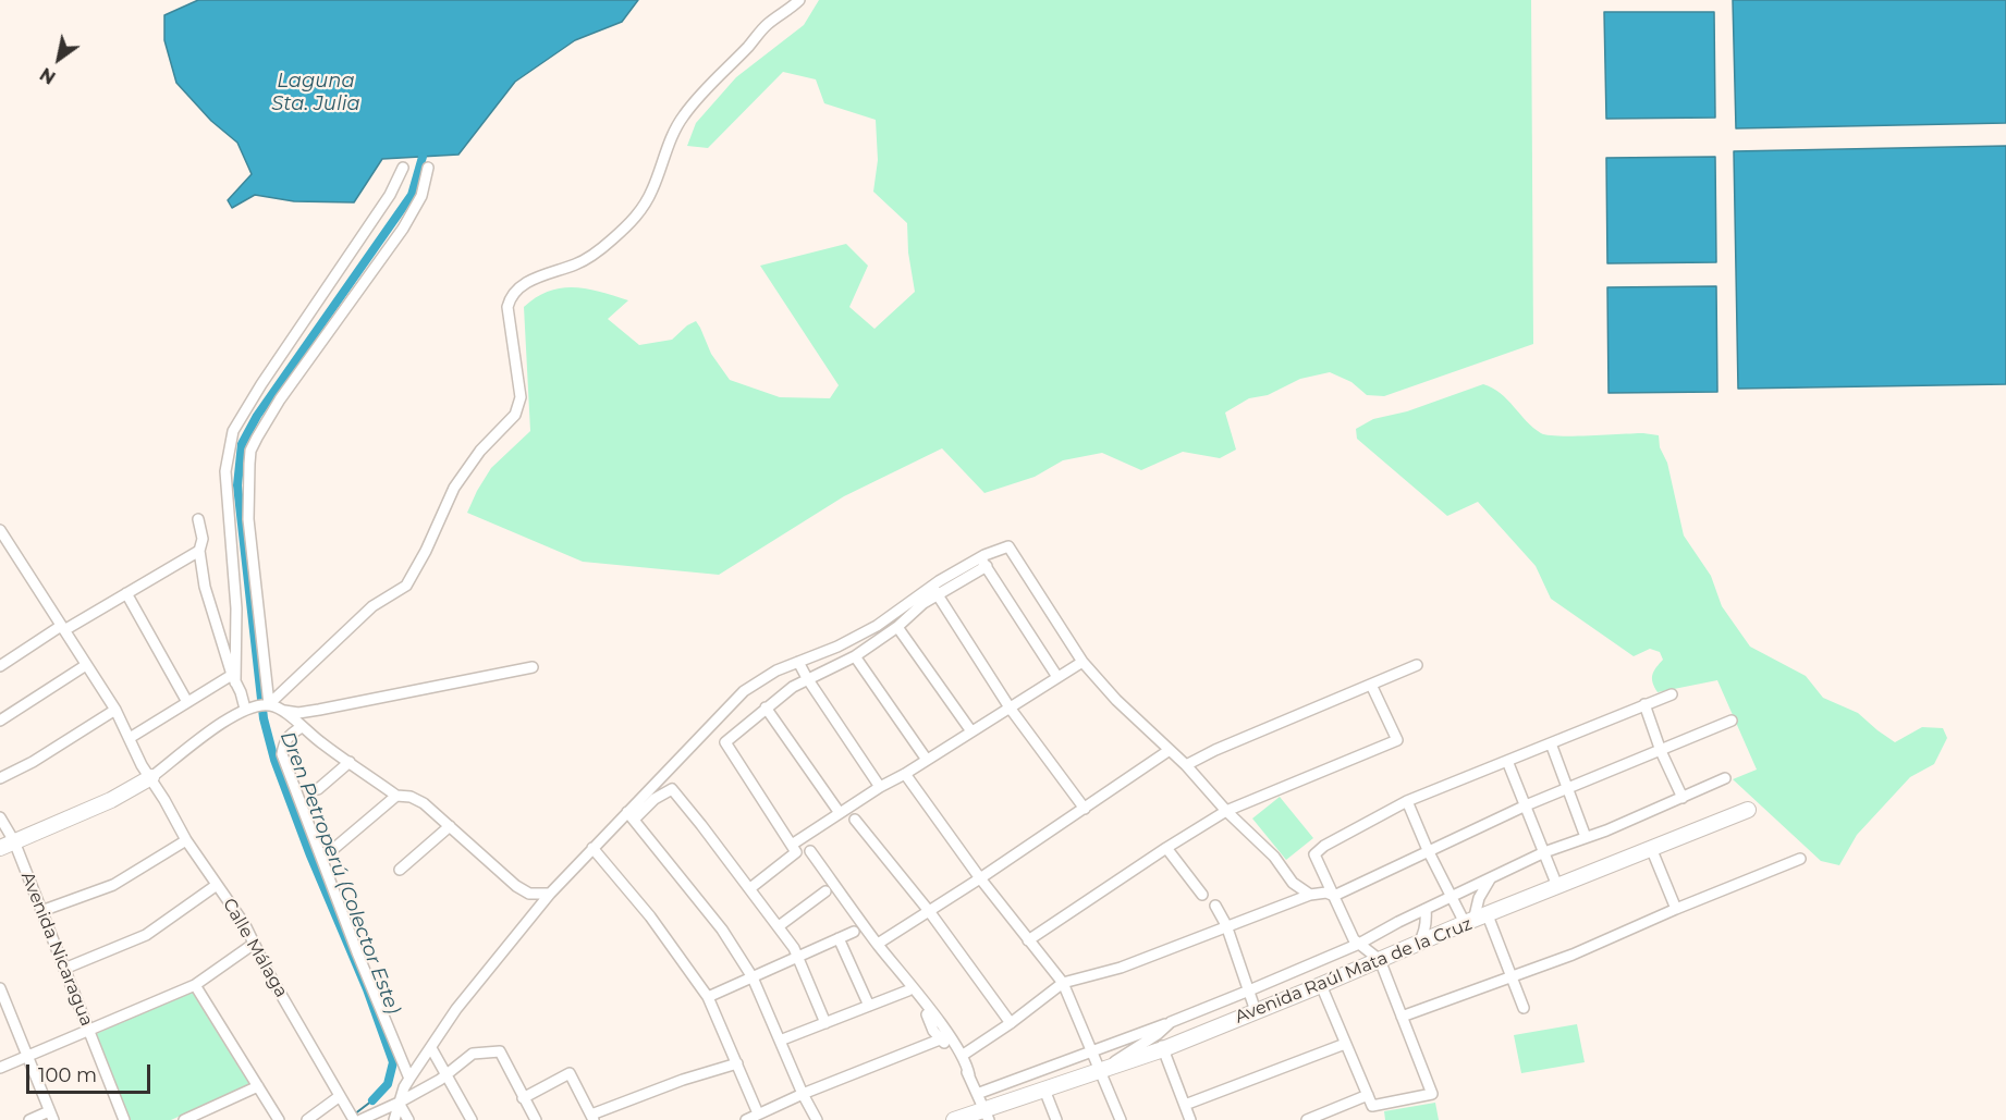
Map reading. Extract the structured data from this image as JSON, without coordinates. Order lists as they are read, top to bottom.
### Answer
{
  "streets": {
    "street": ["Calle Málaga", "Avenida Nicaragua", "Avenida Raúl Mata de la Cruz"]
  },
  "water": ["Laguna Sta. Julia", "Dren Petroperú (Colector Este)"],
  "scale_bar": "100 m",
  "north": "bottom left"
}
